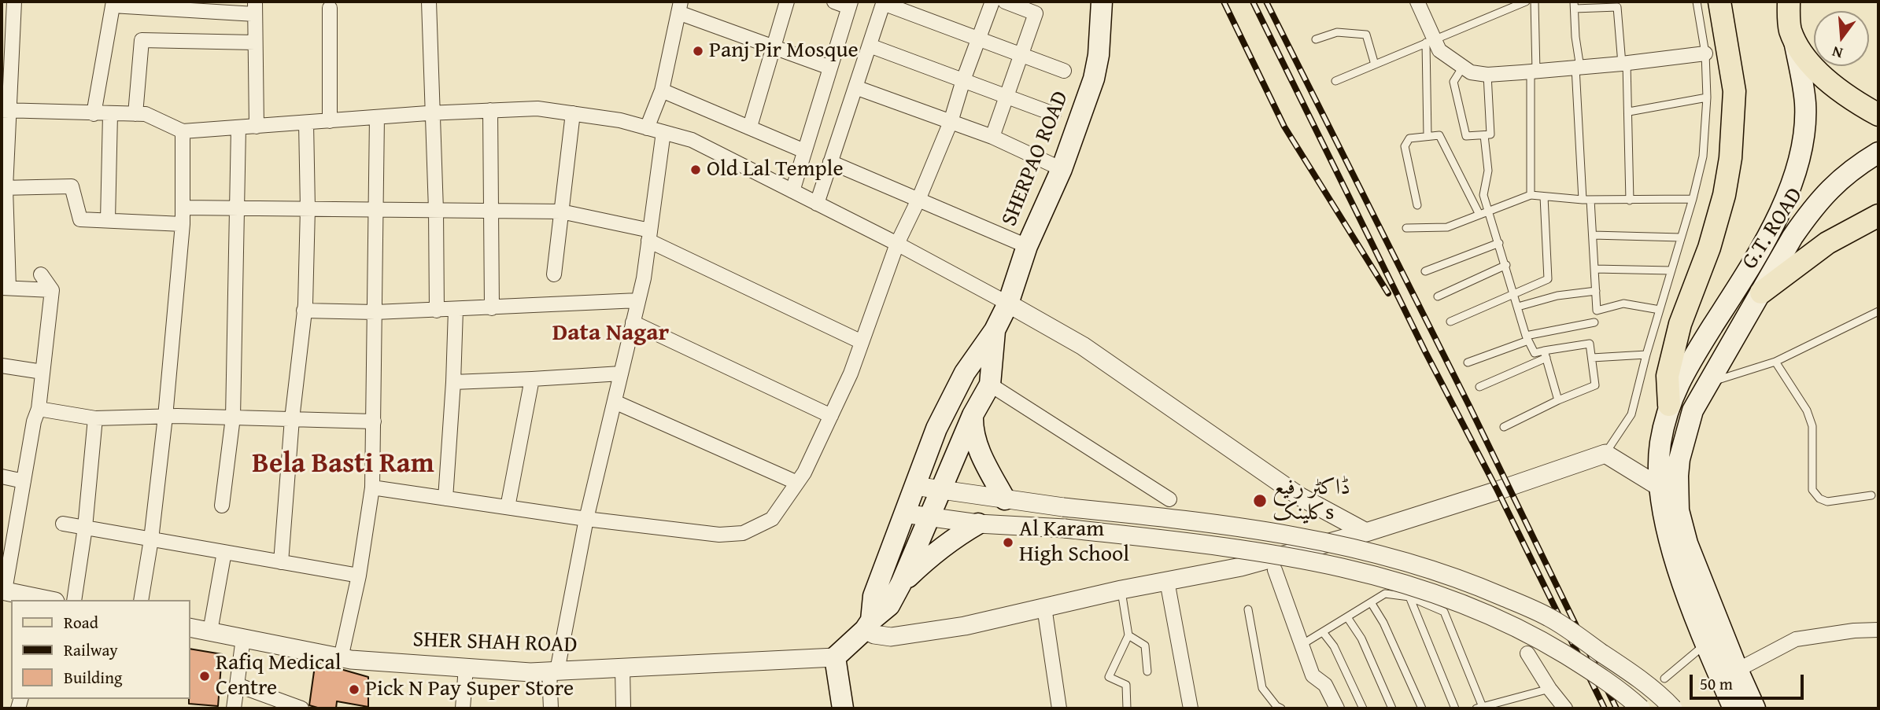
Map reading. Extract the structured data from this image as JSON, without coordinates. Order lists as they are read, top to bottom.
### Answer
{
  "streets": {
    "main road": ["SHERPAO ROAD", "G.T. ROAD"],
    "street": ["SHER SHAH ROAD"]
  },
  "districts": ["Data Nagar", "Bela Basti Ram"],
  "places": [
    "Panj Pir Mosque",
    "Old Lal Temple",
    "ڈاکٹر رفیع کلینکs",
    "Al Karam High School",
    "Rafiq Medical Centre",
    "Pick N Pay Super Store"
  ],
  "legend": ["Road", "Railway", "Building"],
  "scale_bar": "50 m",
  "north": "bottom"
}
